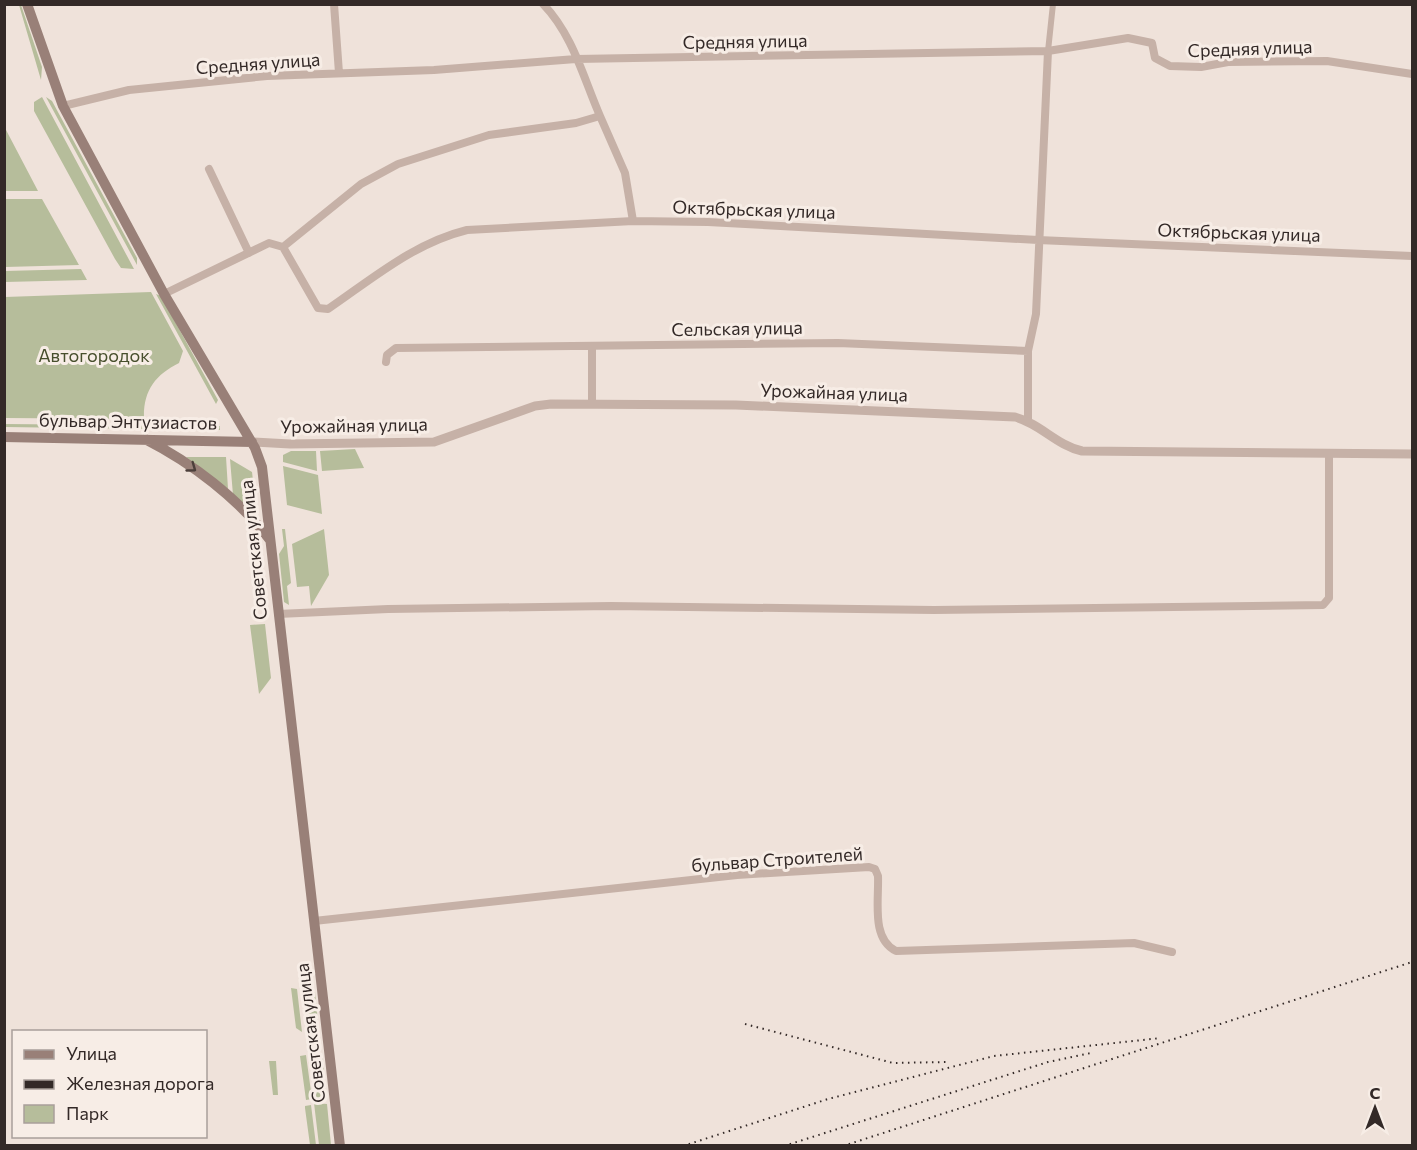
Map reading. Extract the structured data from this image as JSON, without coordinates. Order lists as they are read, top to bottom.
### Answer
{
  "streets": {
    "main road": ["бульвар Энтузиастов", "Советская улица"],
    "street": [
      "Средняя улица",
      "Октябрьская улица",
      "Сельская улица",
      "Урожайная улица",
      "бульвар Строителей"
    ]
  },
  "crossings": [
    ["Средняя улица", "Советская улица"],
    ["Урожайная улица", "бульвар Энтузиастов"],
    ["Урожайная улица", "Советская улица"],
    ["бульвар Энтузиастов", "Советская улица"],
    ["Советская улица", "бульвар Строителей"]
  ],
  "parks": ["Автогородок"],
  "legend": ["Улица", "Железная дорога", "Парк"],
  "north": "top"
}
